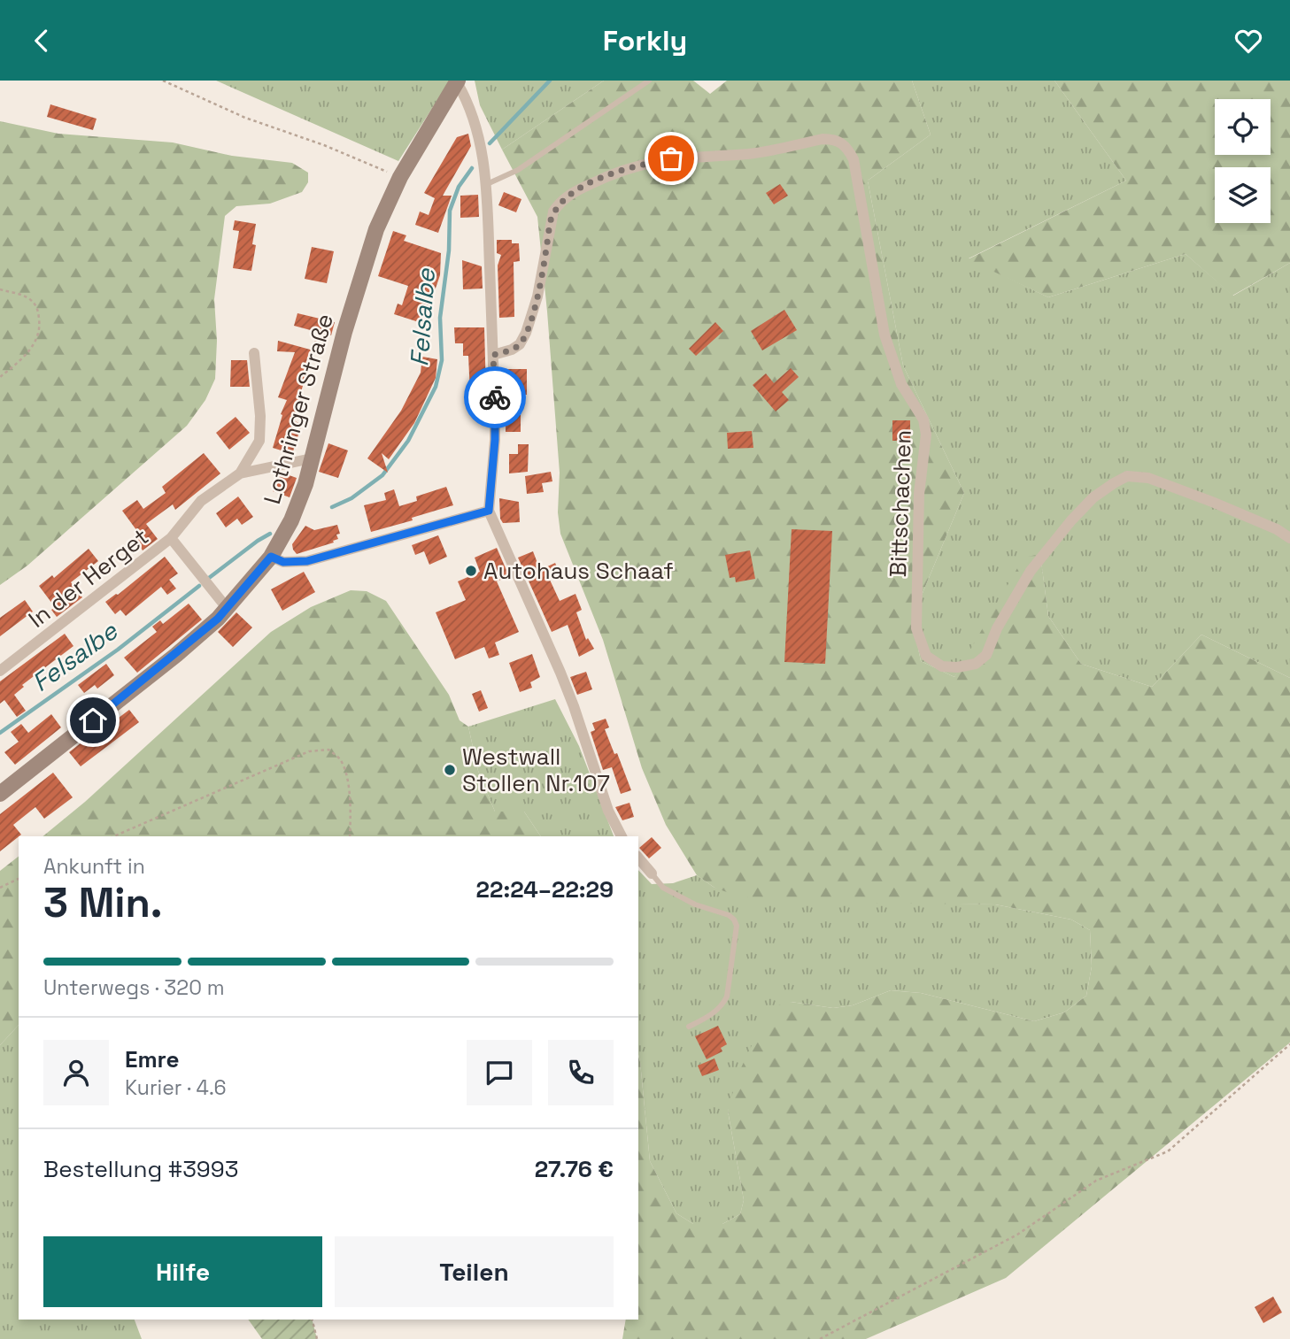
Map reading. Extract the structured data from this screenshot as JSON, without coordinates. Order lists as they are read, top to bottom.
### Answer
{
  "streets": {
    "main road": ["Lothringer Straße"],
    "street": ["Bittschachen", "In der Herget"]
  },
  "crossings": [
    ["Lothringer Straße", "In der Herget"]
  ],
  "water": ["Felsalbe"],
  "places": ["Autohaus Schaaf", "Westwall Stollen Nr.107"],
  "page": {
    "header": "Forkly",
    "heading": ["3 Min.", "Ankunft in", "22:24–22:29"],
    "panel": [
      "Emre",
      "Kurier · 4.6",
      "Bestellung #3993",
      "27.76 €"
    ],
    "bar": "Unterwegs · 320 m",
    "buttons": ["Hilfe", "Teilen"]
  }
}
